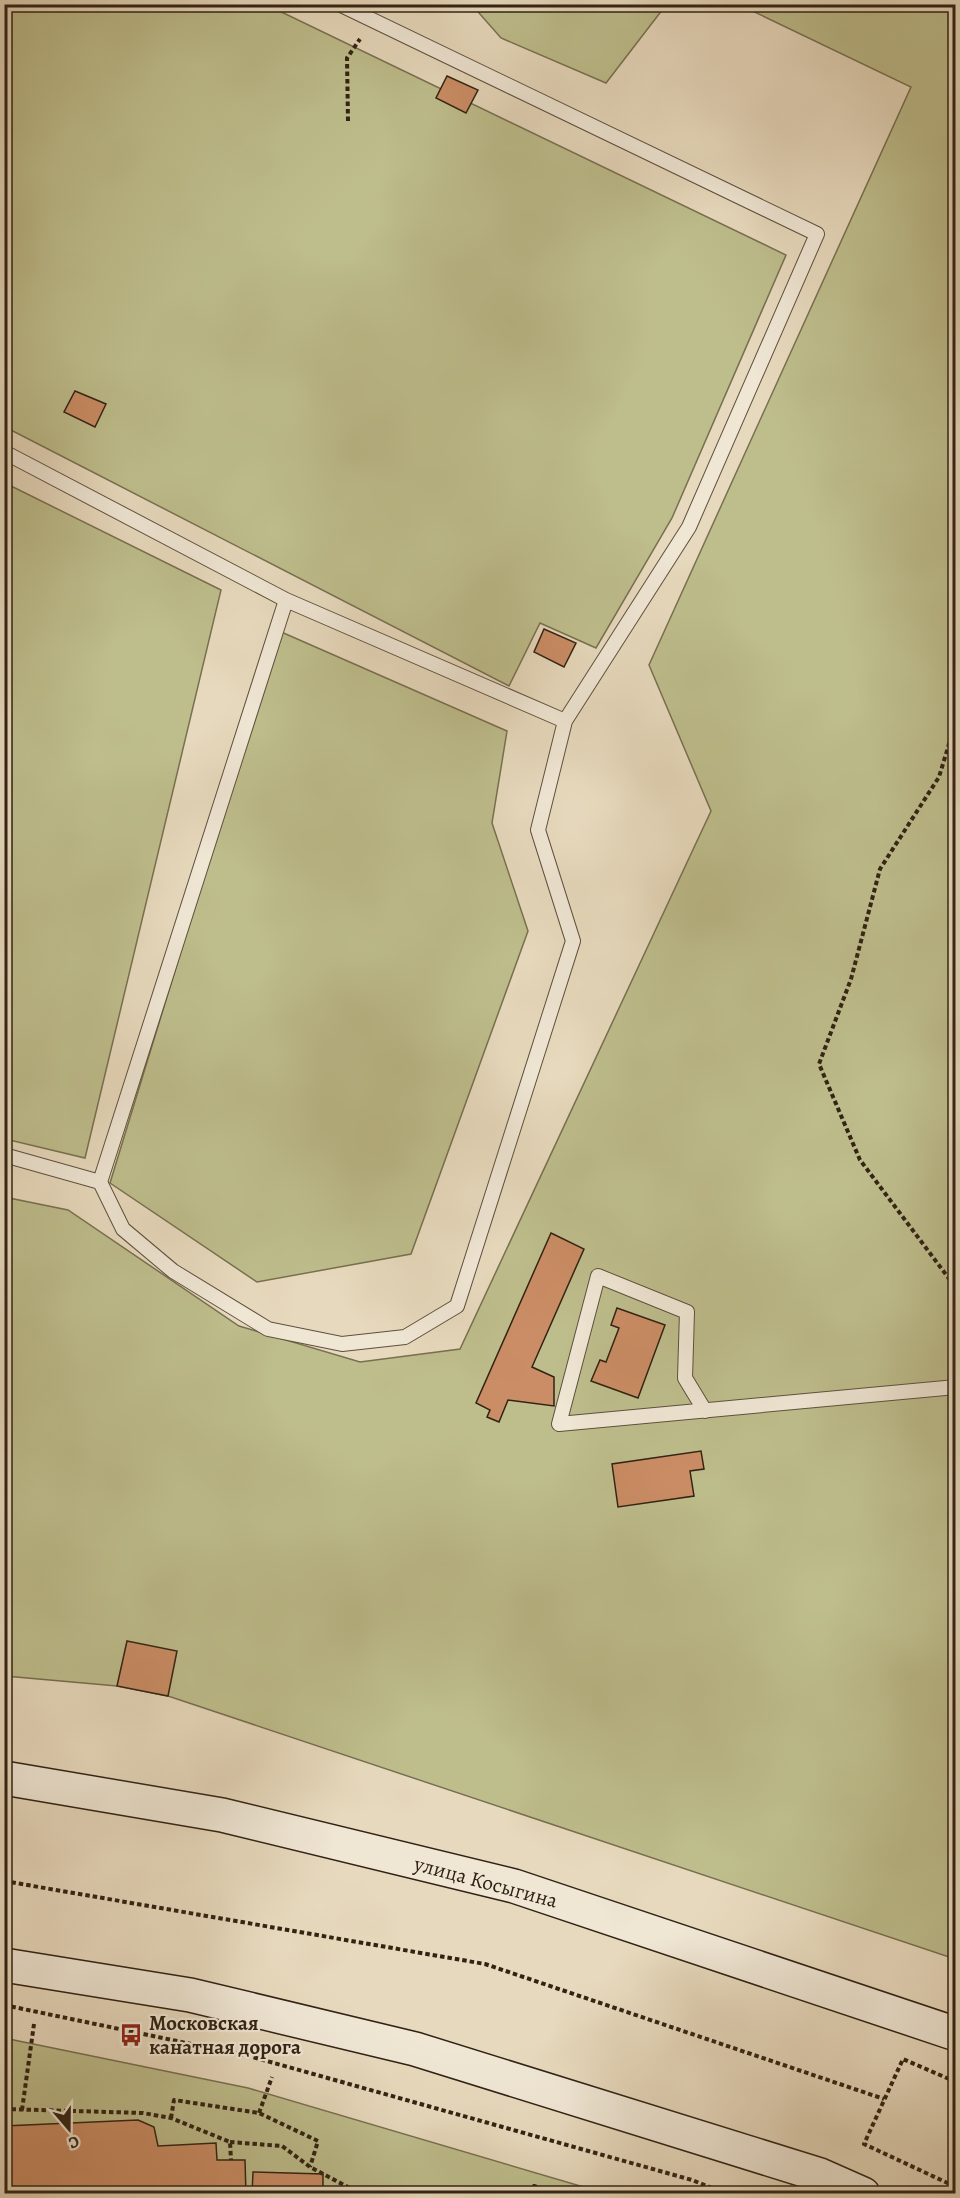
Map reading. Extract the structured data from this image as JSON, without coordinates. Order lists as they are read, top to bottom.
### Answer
{
  "streets": {
    "main road": ["улица Косыгина"]
  },
  "places": {
    "bus stop": ["Московская канатная дорога"]
  },
  "north": "bottom"
}
